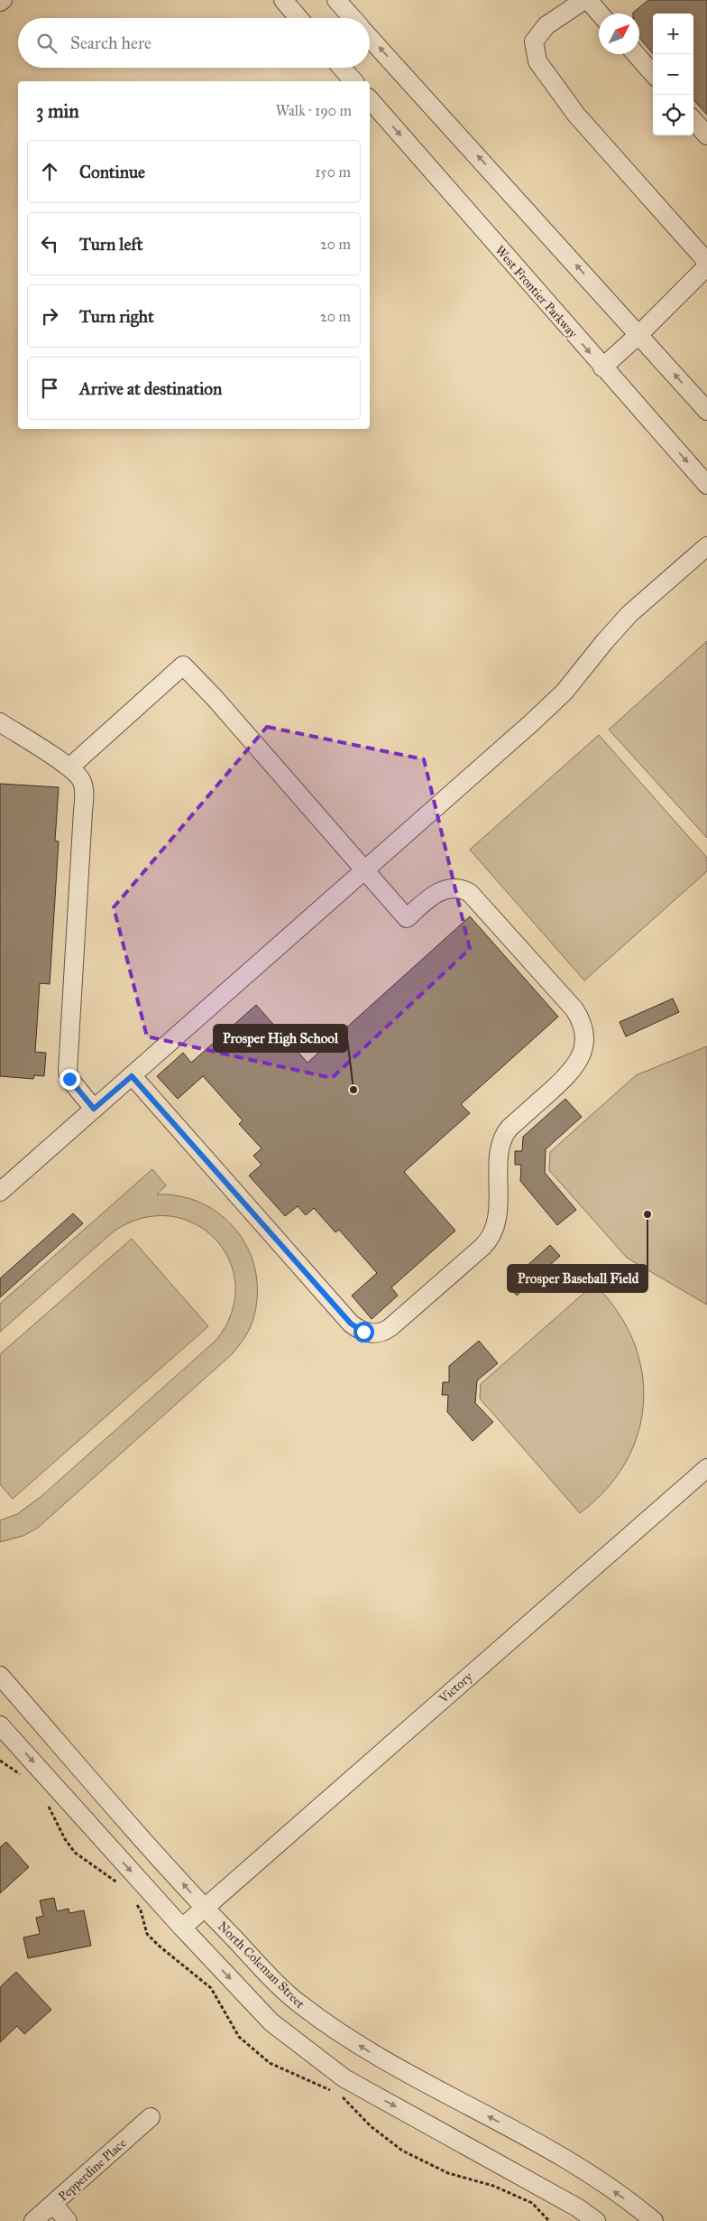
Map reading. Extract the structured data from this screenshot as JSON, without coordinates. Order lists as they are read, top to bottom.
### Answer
{
  "streets": {
    "street": [
      "West Frontier Parkway",
      "Victory",
      "North Coleman Street",
      "Pepperdine Place"
    ]
  },
  "crossings": [
    ["Victory", "North Coleman Street"]
  ],
  "places": ["Prosper High School", "Prosper Baseball Field"],
  "north": "top right",
  "page": {
    "map_buttons": ["+", "−"],
    "search": "Search here",
    "heading": ["3 min", "Walk · 190 m"],
    "list": [
      ["Continue", "150 m"],
      ["Turn left", "20 m"],
      ["Turn right", "20 m"],
      "Arrive at destination"
    ]
  }
}
